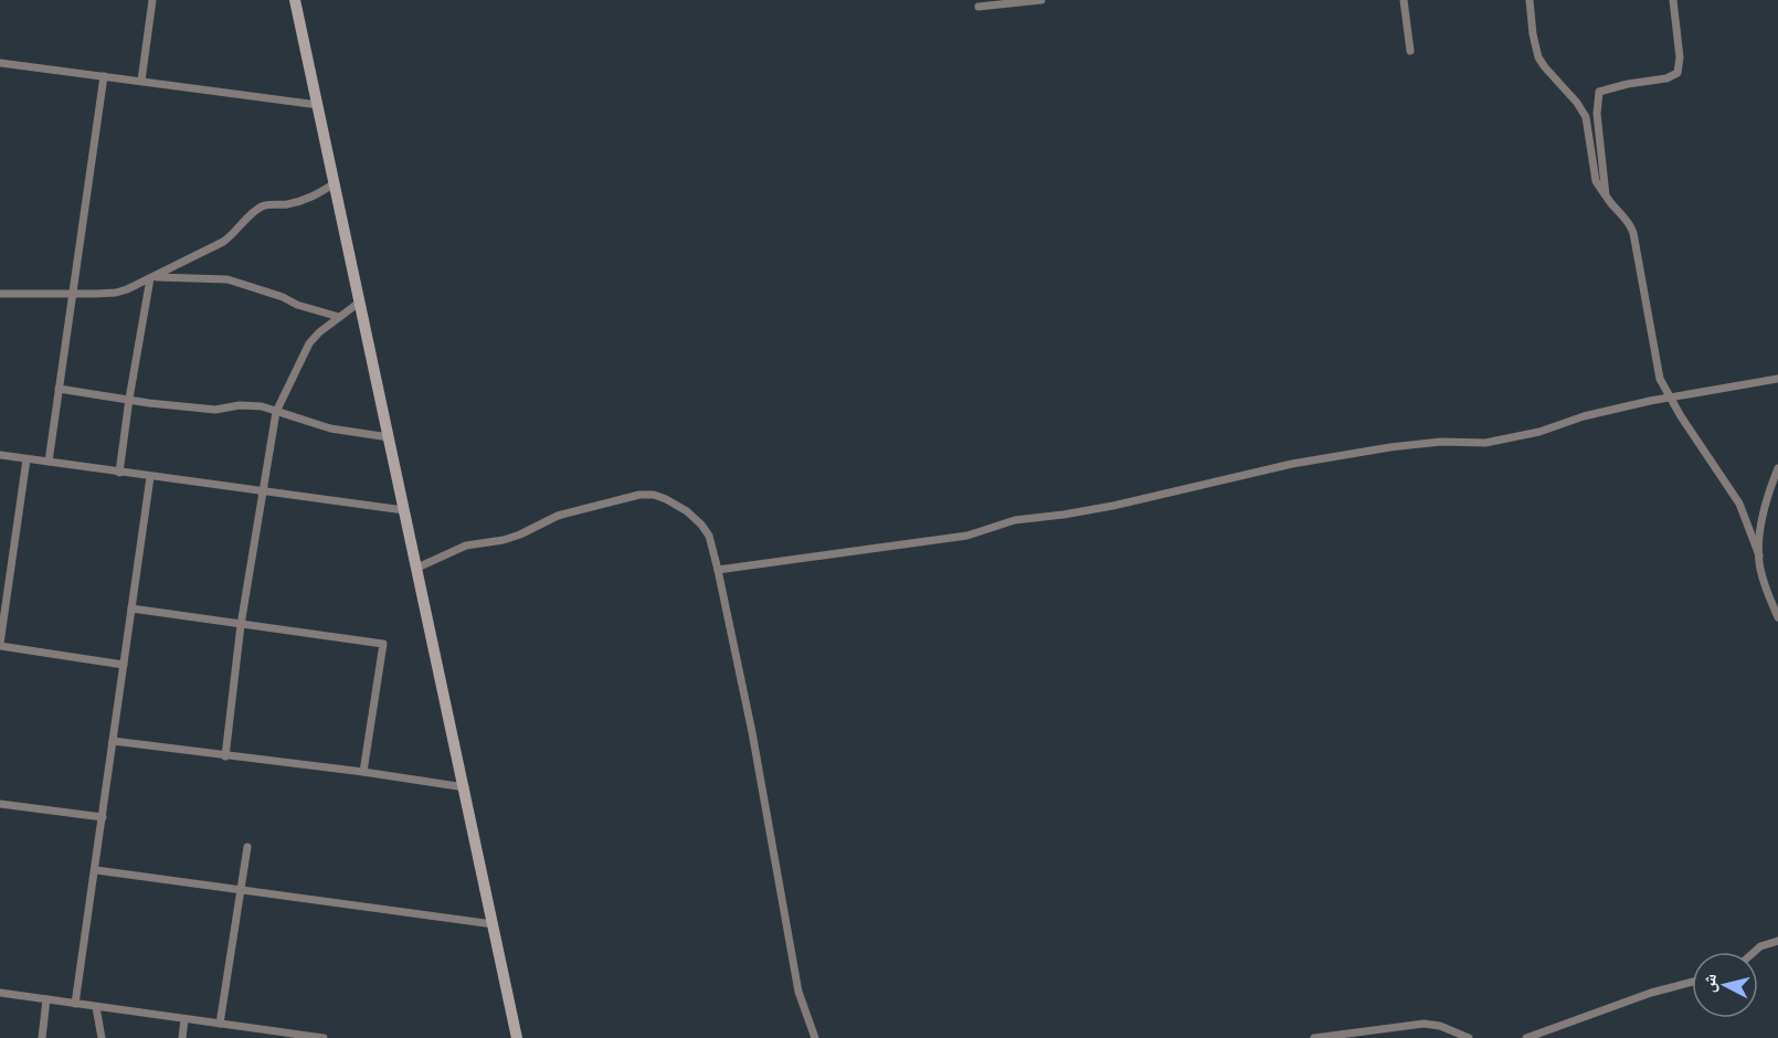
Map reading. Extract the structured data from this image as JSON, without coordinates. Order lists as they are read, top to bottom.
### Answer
{
  "north": "left"
}
